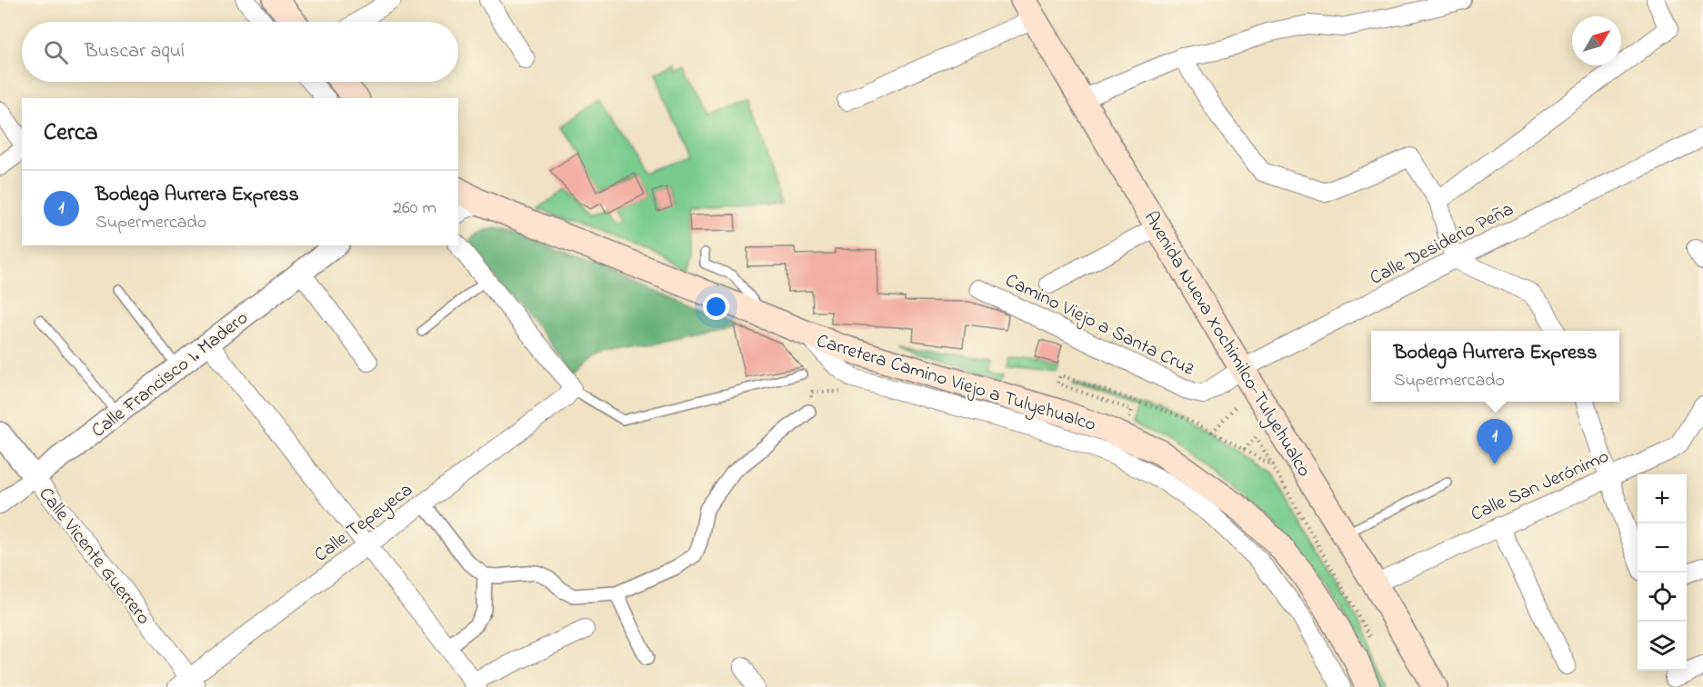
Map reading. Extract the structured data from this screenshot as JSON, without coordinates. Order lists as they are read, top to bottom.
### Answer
{
  "streets": {
    "main road": ["Avenida Nueva Xochimilco-Tulyehualco", "Carretera Camino Viejo a Tulyehualco"],
    "street": [
      "Calle Desiderio Peña",
      "Camino Viejo a Santa Cruz",
      "Calle Francisco I. Madero",
      "Calle San Jerónimo",
      "Calle Tepeyeca",
      "Calle Vicente Guerrero"
    ]
  },
  "crossings": [
    ["Calle Desiderio Peña", "Camino Viejo a Santa Cruz"],
    ["Calle Desiderio Peña", "Avenida Nueva Xochimilco-Tulyehualco"],
    ["Avenida Nueva Xochimilco-Tulyehualco", "Calle San Jerónimo"],
    ["Calle Francisco I. Madero", "Calle Vicente Guerrero"],
    ["Calle Tepeyeca", "Calle Vicente Guerrero"]
  ],
  "north": "top right",
  "page": {
    "search": "Buscar aquí",
    "heading": "Cerca",
    "list": [
      {
        "mark": "1",
        "name": "Bodega Aurrera Express",
        "note": "Supermercado",
        "value": "260 m"
      }
    ],
    "popup": ["Bodega Aurrera Express", "Supermercado"],
    "pins": "1",
    "map_buttons": ["+", "−"]
  }
}
